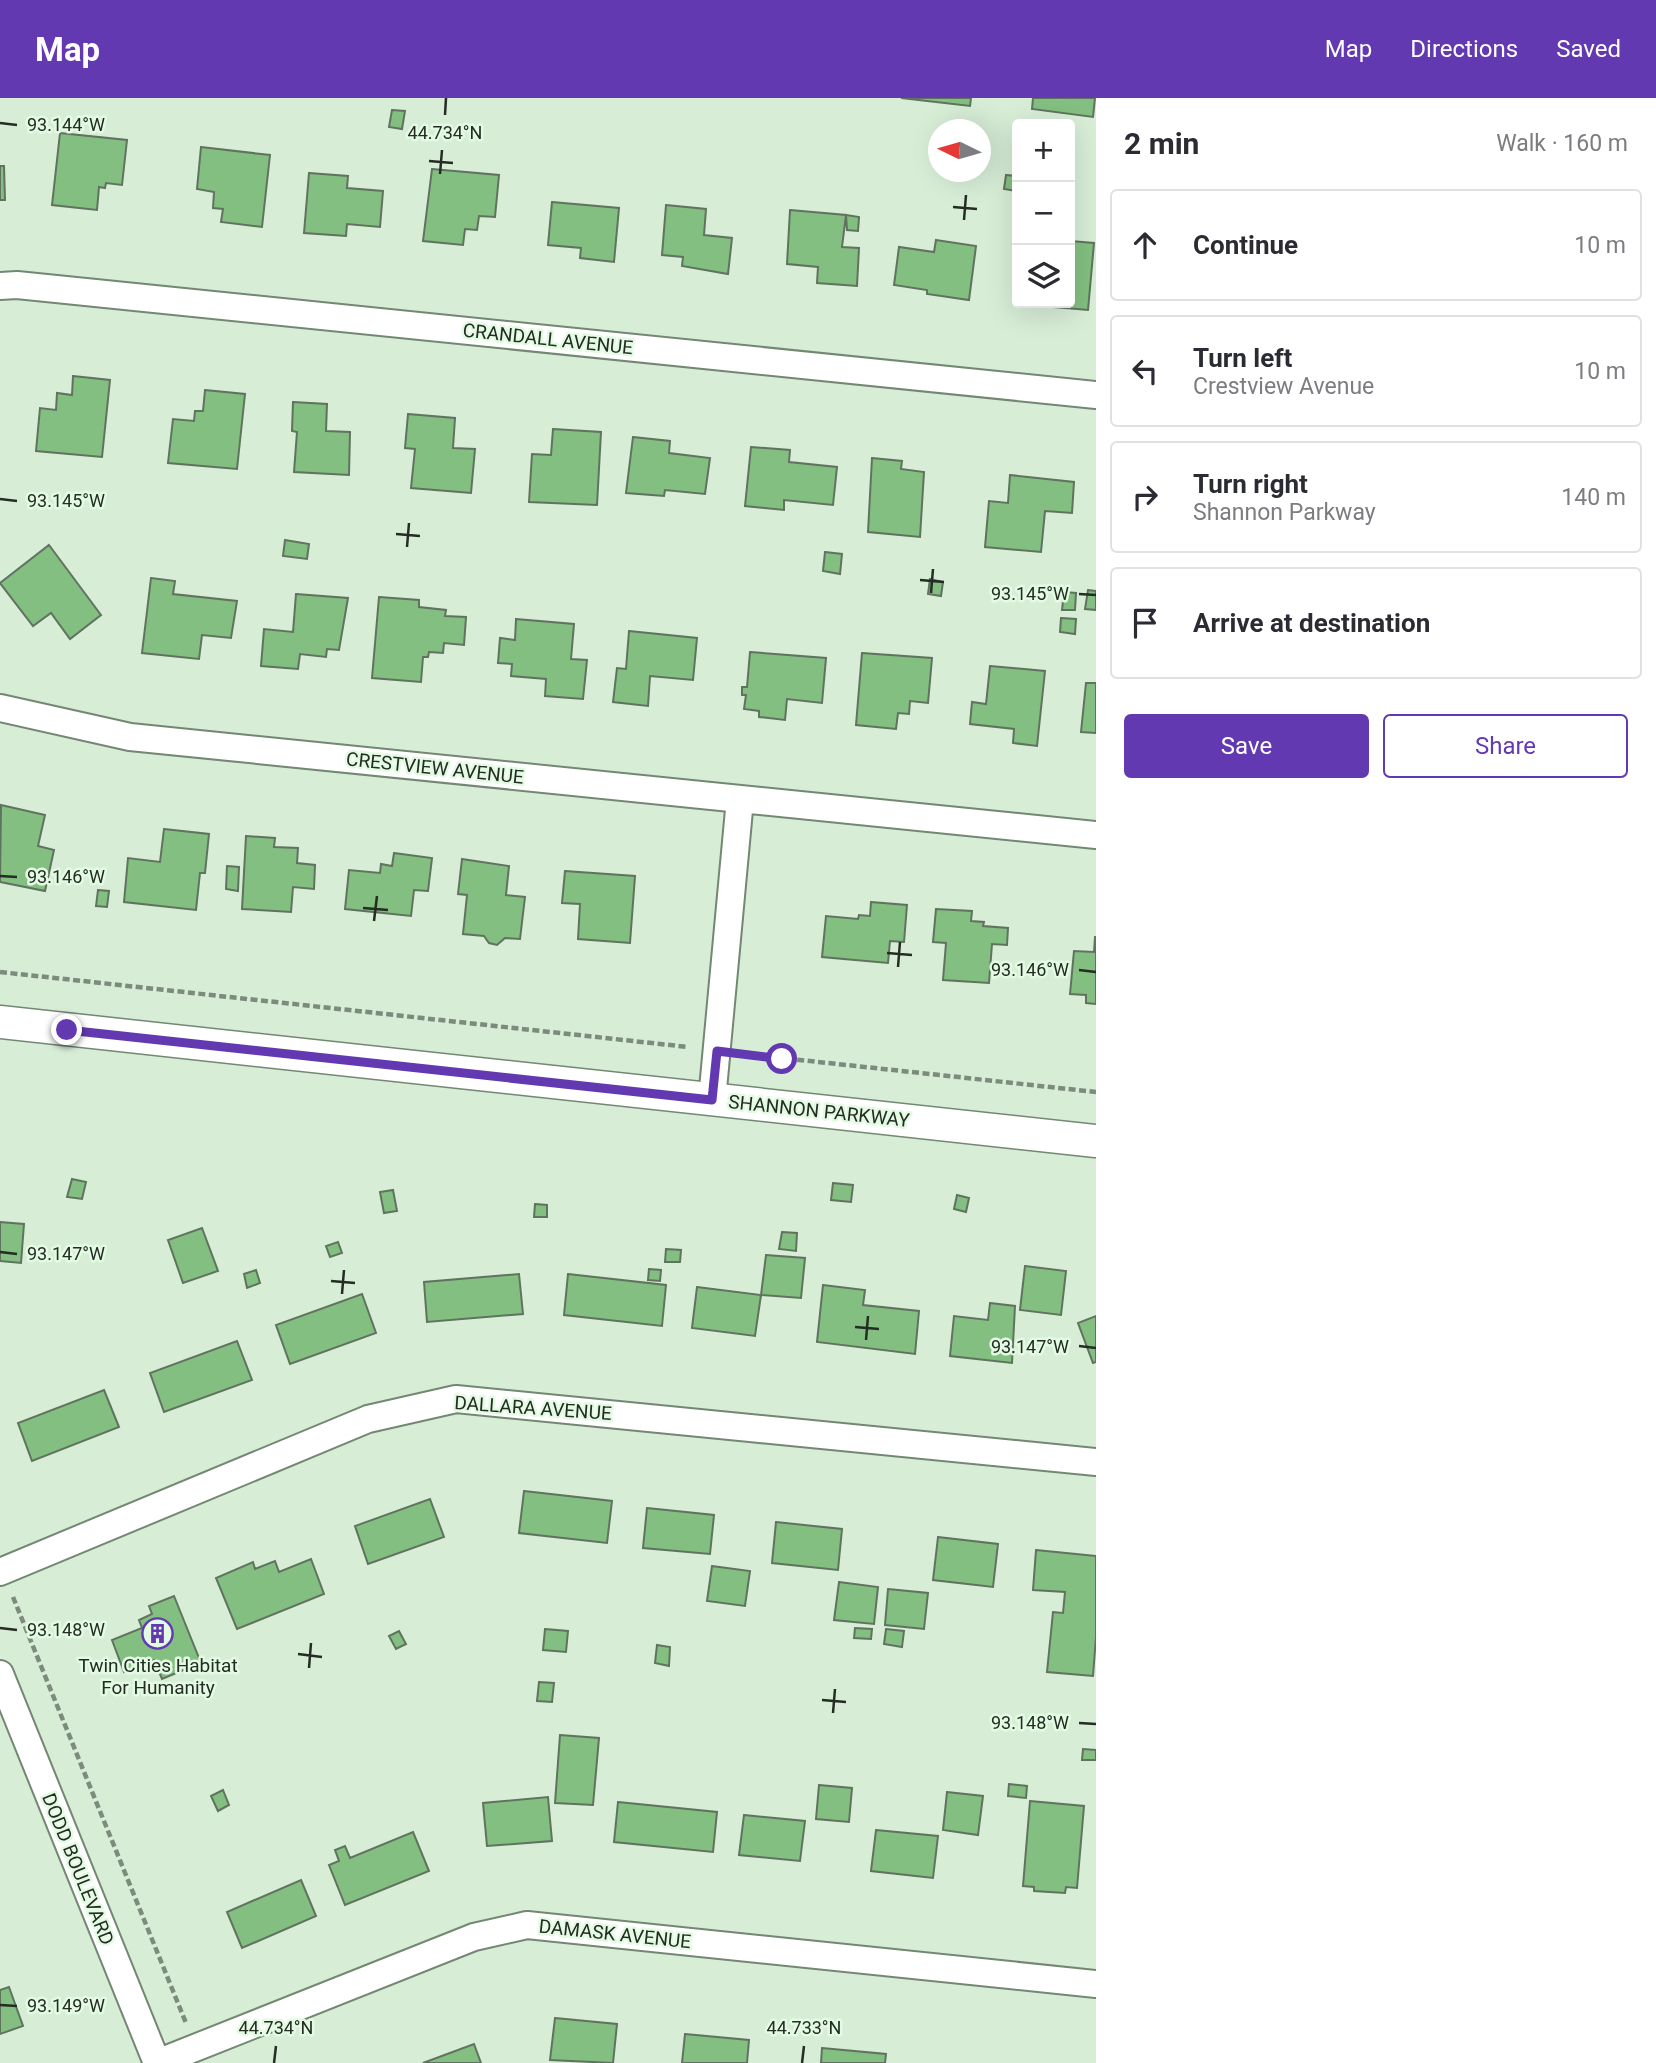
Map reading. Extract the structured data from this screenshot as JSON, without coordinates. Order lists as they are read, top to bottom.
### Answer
{
  "streets": {
    "street": [
      "CRANDALL AVENUE",
      "CRESTVIEW AVENUE",
      "SHANNON PARKWAY",
      "DALLARA AVENUE",
      "DODD BOULEVARD",
      "DAMASK AVENUE"
    ]
  },
  "crossings": [
    ["DODD BOULEVARD", "DAMASK AVENUE"]
  ],
  "places": {
    "building": ["Twin Cities Habitat For Humanity"]
  },
  "north": "left",
  "page": {
    "header": "Map",
    "nav": ["Map", "Directions", "Saved"],
    "heading": ["2 min", "Walk · 160 m"],
    "map_buttons": ["+", "−"],
    "list": [
      ["Continue", "10 m"],
      ["Turn left", "Crestview Avenue", "10 m"],
      ["Turn right", "Shannon Parkway", "140 m"],
      "Arrive at destination"
    ],
    "buttons": ["Save", "Share"]
  },
  "coordinates": [
    "93.144°W",
    "44.734°N",
    "93.145°W",
    "93.146°W",
    "93.147°W",
    "93.148°W",
    "93.149°W",
    "44.733°N"
  ]
}
